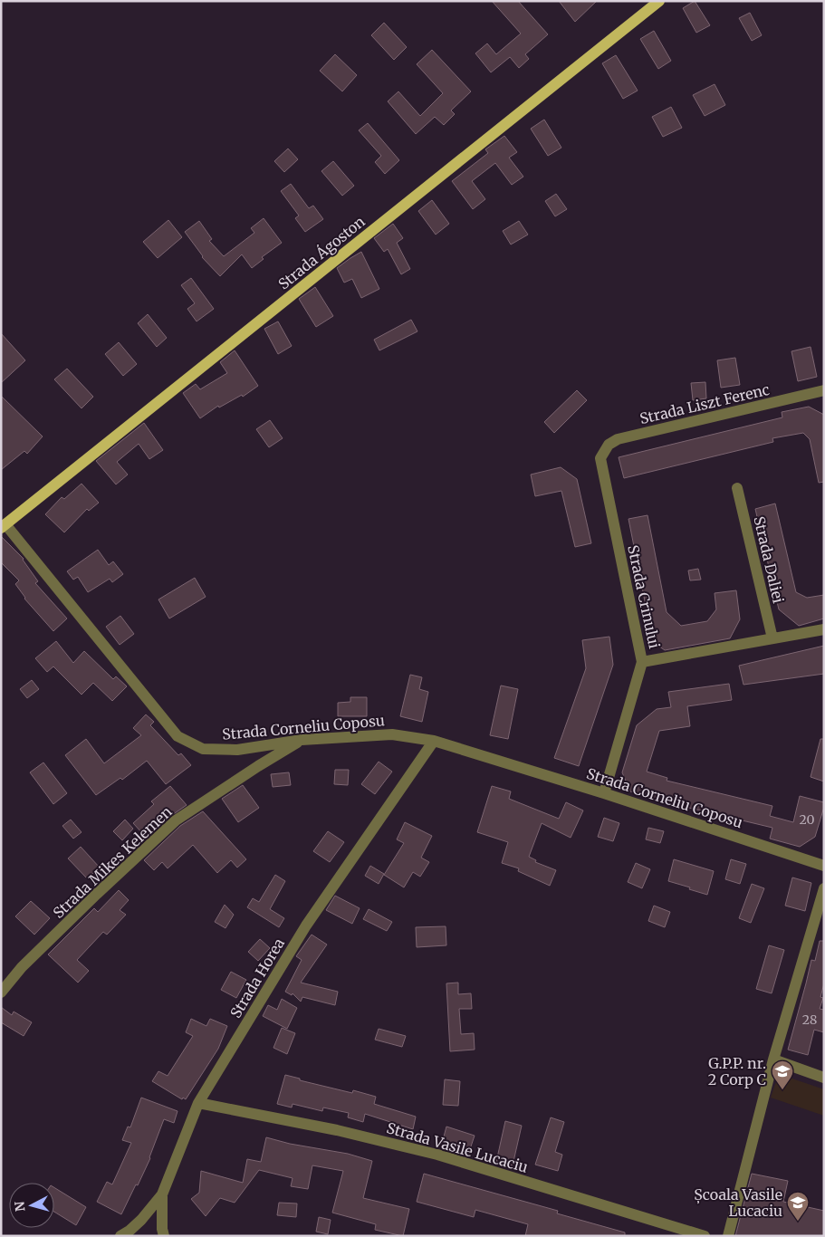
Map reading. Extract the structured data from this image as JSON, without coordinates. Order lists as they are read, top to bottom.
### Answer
{
  "streets": {
    "main road": ["Strada Ágoston"],
    "street": [
      "Strada Liszt Ferenc",
      "Strada Daliei",
      "Strada Crinului",
      "Strada Corneliu Coposu",
      "Strada Mikes Kelemen",
      "Strada Horea",
      "Strada Vasile Lucaciu"
    ]
  },
  "crossings": [
    ["Strada Ágoston", "Strada Corneliu Coposu"],
    ["Strada Liszt Ferenc", "Strada Crinului"],
    ["Strada Crinului", "Strada Corneliu Coposu"],
    ["Strada Corneliu Coposu", "Strada Mikes Kelemen"],
    ["Strada Corneliu Coposu", "Strada Horea"],
    ["Strada Horea", "Strada Vasile Lucaciu"]
  ],
  "places": {
    "school or university": ["G.P.P. nr. 2 Corp C", "Școala Vasile Lucaciu"]
  },
  "house_numbers": ["20", "28"],
  "north": "left"
}
